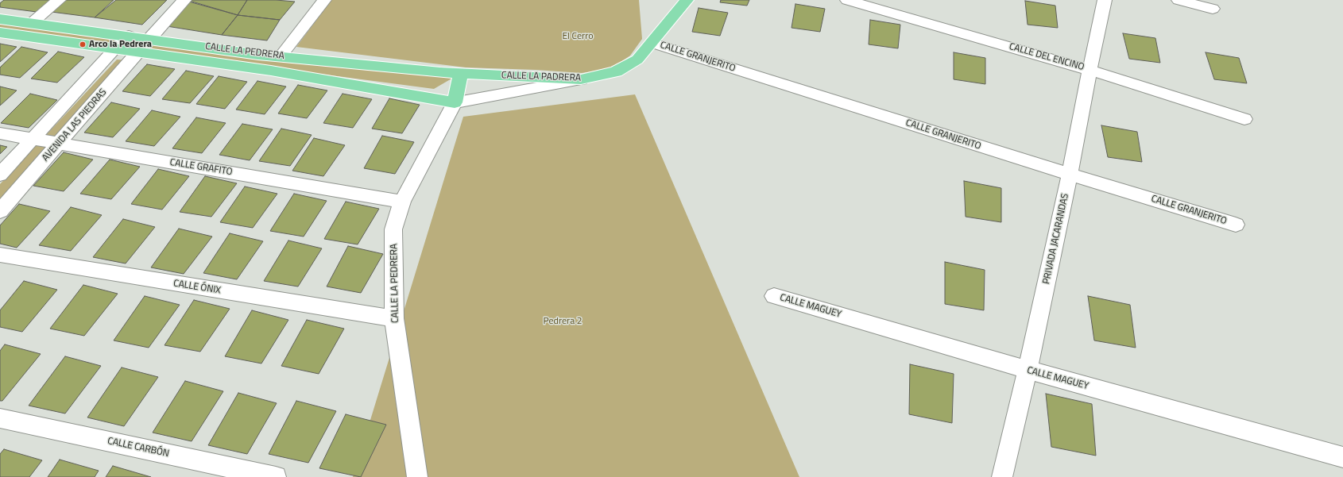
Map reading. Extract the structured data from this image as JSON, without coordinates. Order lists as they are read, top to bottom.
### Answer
{
  "streets": {
    "main road": ["CALLE LA PEDRERA", "CALLE LA PADRERA"],
    "street": [
      "CALLE GRANJERITO",
      "CALLE DEL ENCINO",
      "AVENIDA LAS PIEDRAS",
      "CALLE GRAFITO",
      "PRIVADA JACARANDAS",
      "CALLE ÓNIX",
      "CALLE MAGUEY",
      "CALLE CARBÓN"
    ]
  },
  "crossings": [
    ["CALLE LA PEDRERA", "CALLE LA PADRERA"],
    ["CALLE LA PEDRERA", "AVENIDA LAS PIEDRAS"],
    ["CALLE LA PEDRERA", "CALLE GRAFITO"],
    ["CALLE LA PEDRERA", "CALLE ÓNIX"],
    ["CALLE GRANJERITO", "CALLE LA PADRERA"],
    ["CALLE GRANJERITO", "PRIVADA JACARANDAS"],
    ["CALLE DEL ENCINO", "PRIVADA JACARANDAS"],
    ["AVENIDA LAS PIEDRAS", "CALLE GRAFITO"],
    ["PRIVADA JACARANDAS", "CALLE MAGUEY"]
  ],
  "parks": ["El Cerro", "Pedrera 2"],
  "places": ["Arco la Pedrera"]
}
